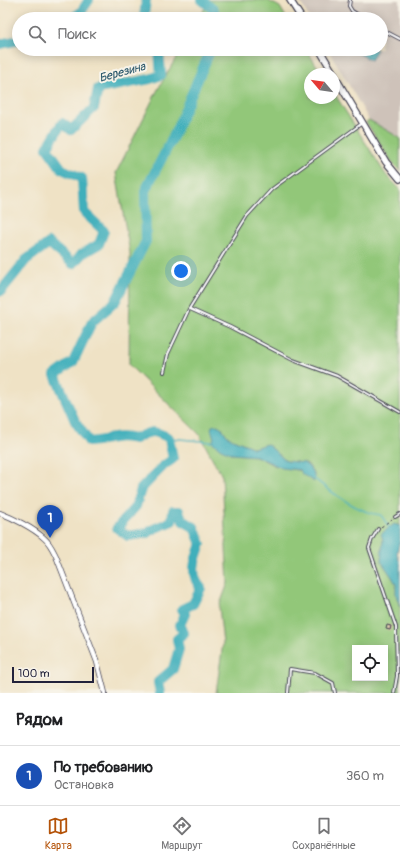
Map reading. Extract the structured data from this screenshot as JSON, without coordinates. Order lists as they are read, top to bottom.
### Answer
{
  "water": ["Березина"],
  "scale_bar": "100 m",
  "north": "top left",
  "page": {
    "search": "Поиск",
    "pins": "1",
    "scale": "100 m",
    "heading": "Рядом",
    "list": [
      {
        "mark": "1",
        "name": "По требованию",
        "note": "Остановка",
        "value": "360 m"
      }
    ],
    "nav": ["Карта", "Маршрут", "Сохранённые"]
  }
}
